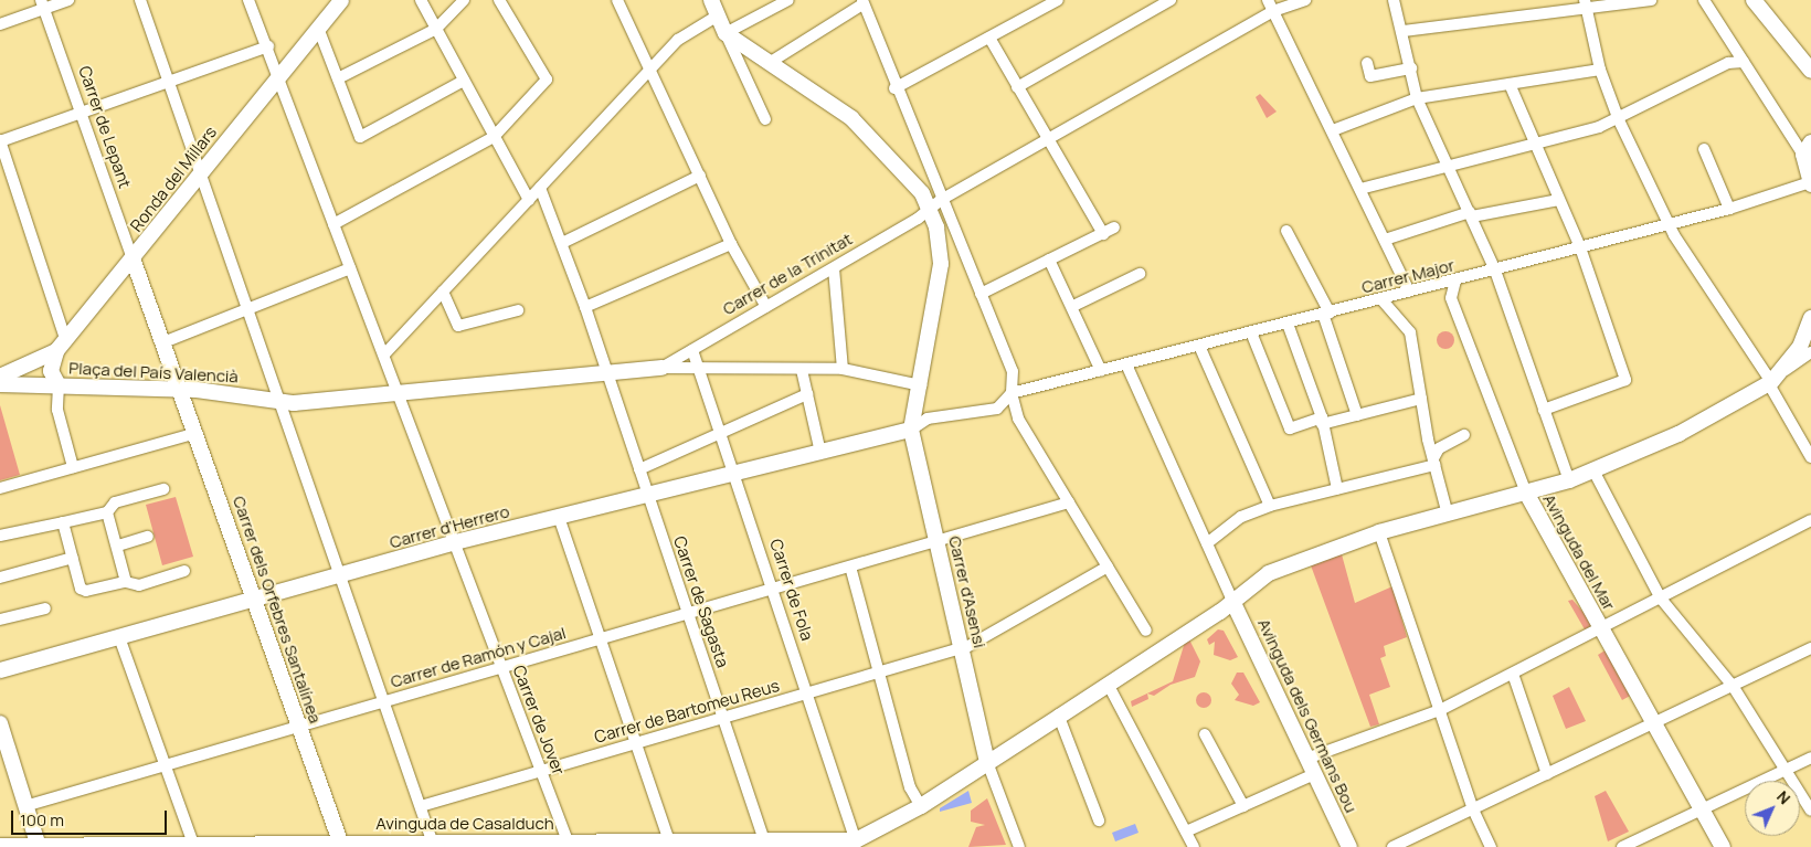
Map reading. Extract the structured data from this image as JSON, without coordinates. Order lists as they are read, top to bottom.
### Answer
{
  "streets": {
    "street": [
      "Carrer de Lepant",
      "Ronda del Millars",
      "Carrer de la Trinitat",
      "Carrer Major",
      "Plaça del País Valencià",
      "Carrer d'Herrero",
      "Avinguda del Mar",
      "Carrer de Fola",
      "Carrer d'Asensi",
      "Carrer de Sagasta",
      "Carrer dels Orfebres Santalínea",
      "Carrer de Ramón y Cajal",
      "Carrer de Bartomeu Reus",
      "Avinguda dels Germans Bou",
      "Carrer de Jover",
      "Avinguda de Casalduch"
    ]
  },
  "crossings": [
    ["Carrer de Lepant", "Ronda del Millars"],
    ["Carrer de Lepant", "Plaça del País Valencià"],
    ["Carrer de Lepant", "Carrer dels Orfebres Santalínea"],
    ["Carrer de la Trinitat", "Plaça del País Valencià"],
    ["Carrer de la Trinitat", "Carrer de Fola"],
    ["Carrer de la Trinitat", "Carrer de Sagasta"],
    ["Carrer de la Trinitat", "Carrer de Jover"],
    ["Plaça del País Valencià", "Carrer dels Orfebres Santalínea"],
    ["Carrer d'Herrero", "Carrer de Fola"],
    ["Carrer d'Herrero", "Carrer d'Asensi"],
    ["Carrer d'Herrero", "Carrer de Sagasta"],
    ["Carrer d'Herrero", "Carrer dels Orfebres Santalínea"],
    ["Carrer d'Herrero", "Carrer de Jover"],
    ["Avinguda del Mar", "Avinguda dels Germans Bou"],
    ["Avinguda del Mar", "Avinguda de Casalduch"],
    ["Carrer de Fola", "Carrer de Ramón y Cajal"],
    ["Carrer de Fola", "Carrer de Bartomeu Reus"],
    ["Carrer de Fola", "Avinguda de Casalduch"],
    ["Carrer d'Asensi", "Carrer de Ramón y Cajal"],
    ["Carrer d'Asensi", "Carrer de Bartomeu Reus"],
    ["Carrer d'Asensi", "Avinguda de Casalduch"],
    ["Carrer de Sagasta", "Carrer de Ramón y Cajal"],
    ["Carrer de Sagasta", "Carrer de Bartomeu Reus"],
    ["Carrer de Sagasta", "Avinguda de Casalduch"],
    ["Carrer dels Orfebres Santalínea", "Carrer de Ramón y Cajal"],
    ["Carrer dels Orfebres Santalínea", "Avinguda de Casalduch"],
    ["Carrer de Ramón y Cajal", "Carrer de Jover"],
    ["Carrer de Bartomeu Reus", "Carrer de Jover"],
    ["Avinguda dels Germans Bou", "Avinguda de Casalduch"],
    ["Carrer de Jover", "Avinguda de Casalduch"]
  ],
  "scale_bar": "100 m",
  "north": "top right"
}
